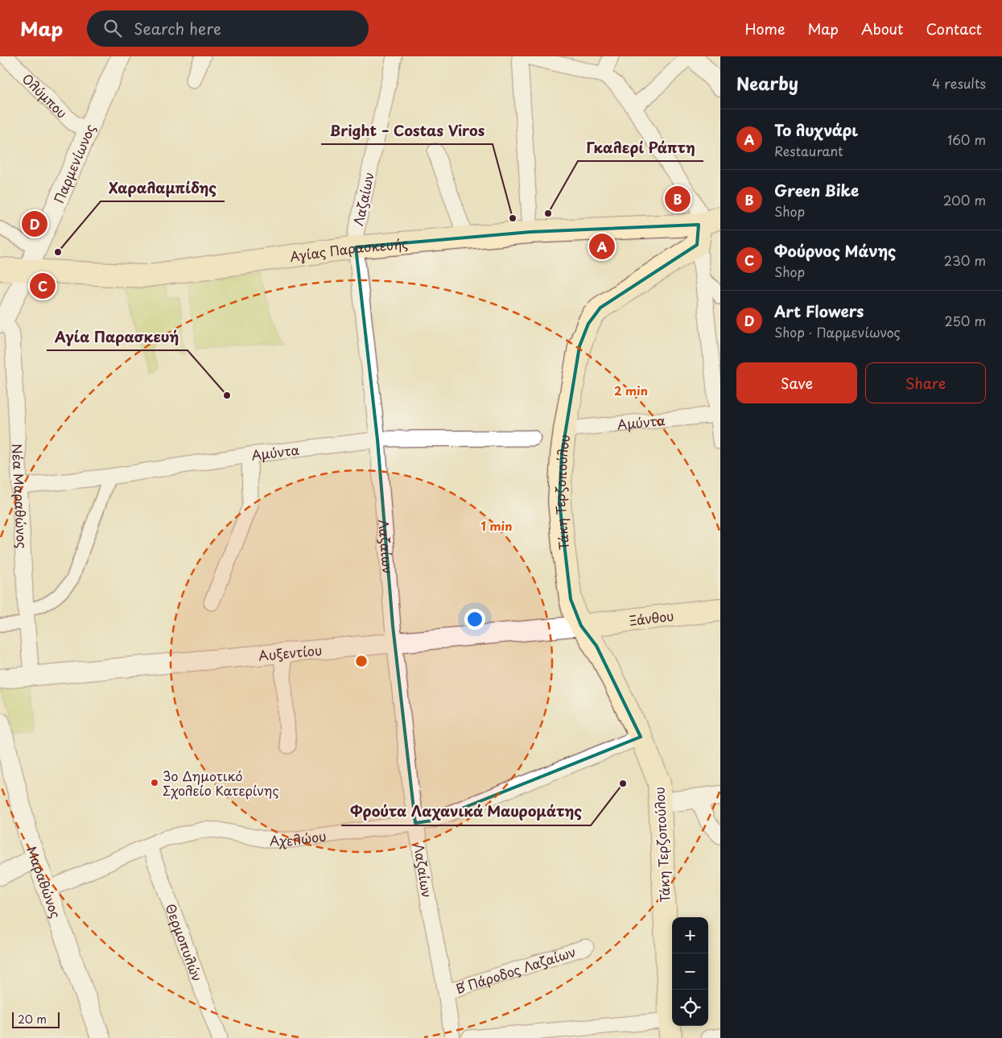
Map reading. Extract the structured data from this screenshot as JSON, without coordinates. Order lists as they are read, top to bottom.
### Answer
{
  "streets": {
    "main road": ["Αγίας Παρασκευής", "Τάκη Τερζοπούλου", "Ξάνθου"],
    "street": [
      "Ολύμπου",
      "Παρμενίωνος",
      "Λαζαίων",
      "Αμύντα",
      "Νέα Μαραθώνος",
      "Αυξεντίου",
      "Αχελώου",
      "Μαραθώνος",
      "Θερμοπυλών",
      "Β΄ Πάροδος Λαζαίων"
    ]
  },
  "crossings": [
    ["Ολύμπου", "Παρμενίωνος"],
    ["Παρμενίωνος", "Αγίας Παρασκευής"],
    ["Παρμενίωνος", "Νέα Μαραθώνος"],
    ["Λαζαίων", "Αγίας Παρασκευής"],
    ["Λαζαίων", "Αμύντα"],
    ["Λαζαίων", "Αυξεντίου"],
    ["Λαζαίων", "Αχελώου"],
    ["Λαζαίων", "Β΄ Πάροδος Λαζαίων"],
    ["Αγίας Παρασκευής", "Τάκη Τερζοπούλου"],
    ["Αμύντα", "Τάκη Τερζοπούλου"],
    ["Αμύντα", "Νέα Μαραθώνος"],
    ["Τάκη Τερζοπούλου", "Ξάνθου"],
    ["Τάκη Τερζοπούλου", "Αυξεντίου"],
    ["Τάκη Τερζοπούλου", "Αχελώου"],
    ["Νέα Μαραθώνος", "Αυξεντίου"],
    ["Ξάνθου", "Αυξεντίου"],
    ["Αχελώου", "Μαραθώνος"],
    ["Αχελώου", "Θερμοπυλών"]
  ],
  "places": [
    "Γκαλερί Ράπτη",
    "Bright – Costas Viros",
    "Χαραλαμπίδης",
    "Αγία Παρασκευή",
    "3ο Δημοτικό Σχολείο Κατερίνης",
    "Φρούτα Λαχανικά Μαυρομάτης"
  ],
  "scale_bar": "20 m",
  "page": {
    "header": "Map",
    "search": "Search here",
    "nav": [
      "Home",
      "Map",
      "About",
      "Contact"
    ],
    "heading": ["Nearby", "4 results"],
    "list": [
      {
        "mark": "A",
        "name": "Το λυχνάρι",
        "note": "Restaurant",
        "value": "160 m"
      },
      {
        "mark": "B",
        "name": "Green Bike",
        "note": "Shop",
        "value": "200 m"
      },
      {
        "mark": "C",
        "name": "Φούρνος Μάνης",
        "note": "Shop",
        "value": "230 m"
      },
      {
        "mark": "D",
        "name": "Art Flowers",
        "note": "Shop · Παρμενίωνος",
        "value": "250 m"
      }
    ],
    "pins": [
      "B",
      "D",
      "A",
      "C"
    ],
    "buttons": ["Save", "Share"],
    "map_buttons": ["+", "−"],
    "scale": "20 m"
  },
  "rings": ["2 min", "1 min"]
}
